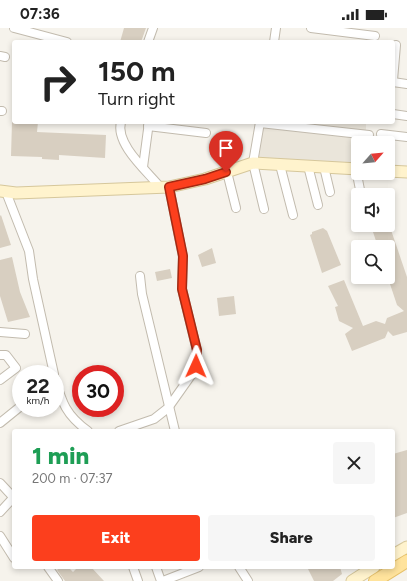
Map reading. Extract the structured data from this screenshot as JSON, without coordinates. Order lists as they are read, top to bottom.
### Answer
{
  "north": "top right",
  "page": {
    "status": "07:36",
    "turn": ["150 m", "Turn right"],
    "speed": "22 km/h",
    "limit": "30",
    "heading": ["1 min", "200 m · 07:37"],
    "buttons": ["Exit", "Share"]
  }
}
